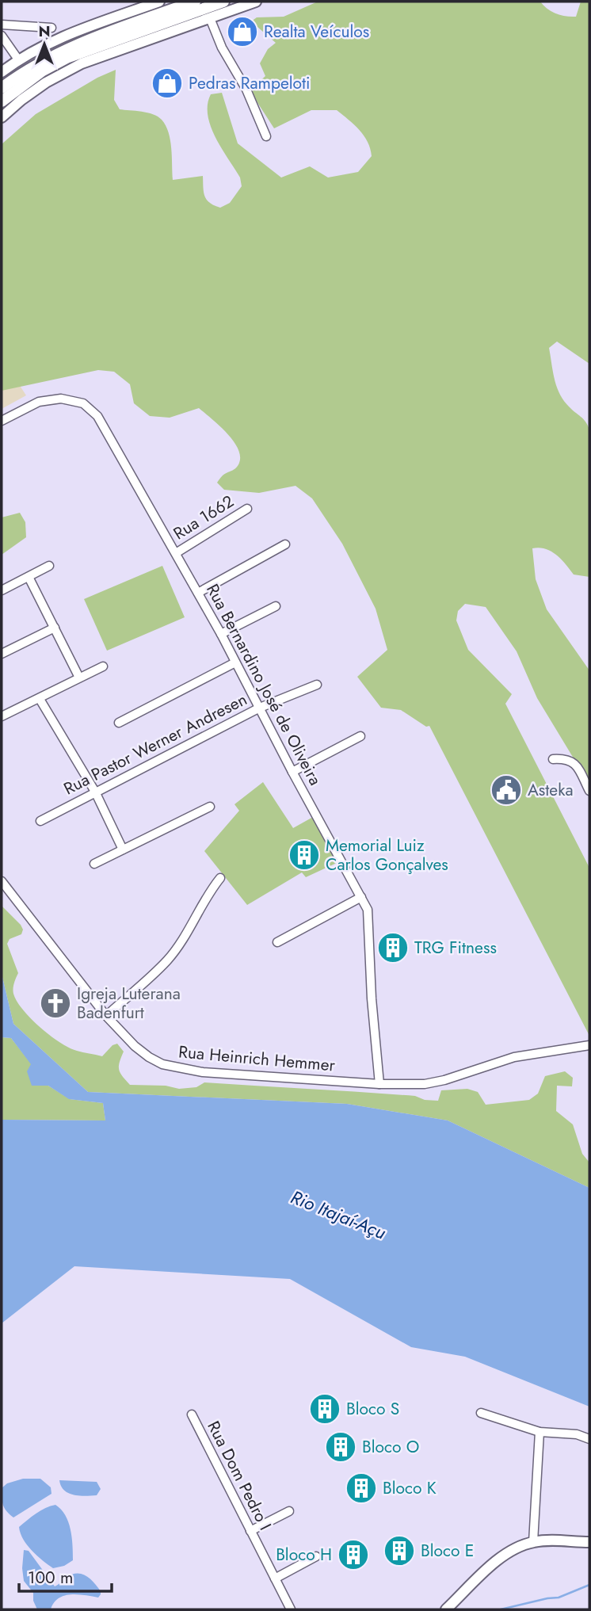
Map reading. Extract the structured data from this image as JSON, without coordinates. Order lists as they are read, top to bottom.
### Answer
{
  "streets": {
    "street": [
      "Rua 1662",
      "Rua Bernardino José de Oliveira",
      "Rua Pastor Werner Andresen",
      "Rua Heinrich Hemmer",
      "Rua Dom Pedro I"
    ]
  },
  "crossings": [
    ["Rua 1662", "Rua Bernardino José de Oliveira"],
    ["Rua Bernardino José de Oliveira", "Rua Pastor Werner Andresen"],
    ["Rua Bernardino José de Oliveira", "Rua Heinrich Hemmer"]
  ],
  "water": ["Rio Itajaí-Açu"],
  "places": {
    "shop": ["Realta Veículos", "Pedras Rampeloti"],
    "public building": ["Asteka"],
    "building": [
      "Memorial Luiz Carlos Gonçalves",
      "TRG Fitness",
      "Bloco S",
      "Bloco O",
      "Bloco K",
      "Bloco E",
      "Bloco H"
    ],
    "church": ["Igreja Luterana Badenfurt"]
  },
  "scale_bar": "100 m",
  "north": "top"
}
